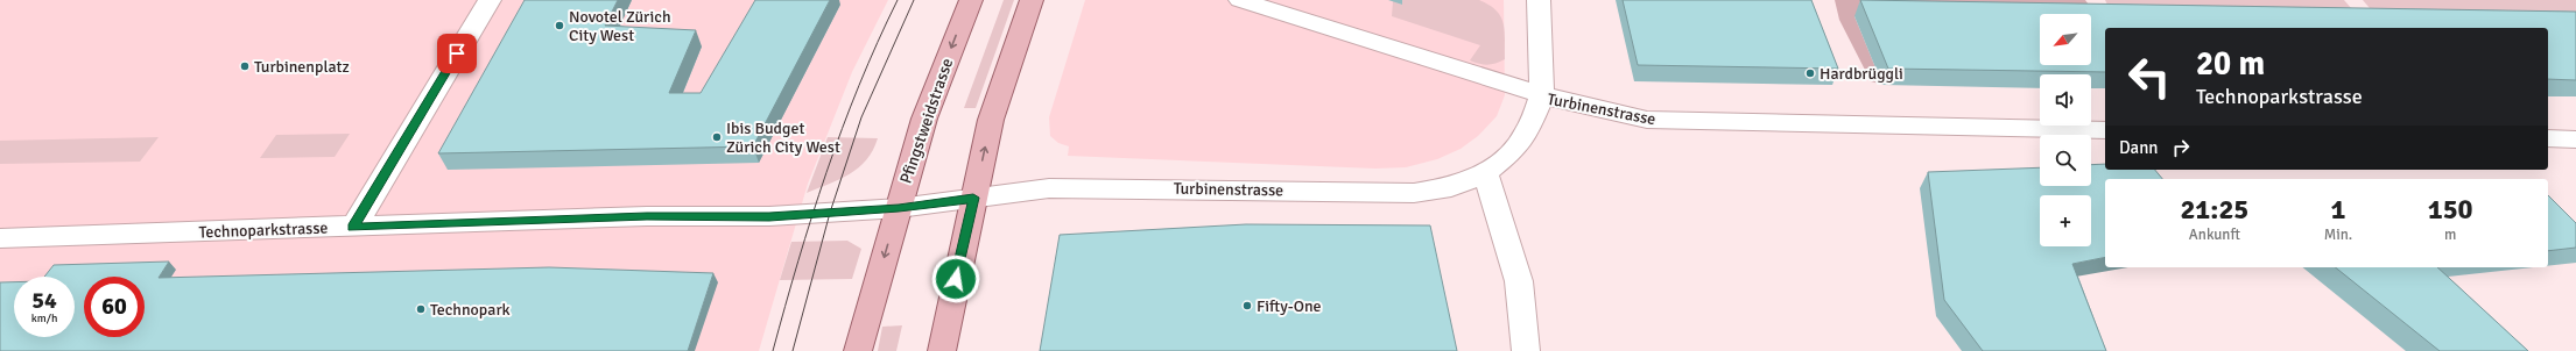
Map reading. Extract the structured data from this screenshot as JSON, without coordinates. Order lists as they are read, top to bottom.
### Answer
{
  "streets": {
    "main road": ["Pfingstweidstrasse"],
    "street": ["Turbinenstrasse", "Technoparkstrasse"]
  },
  "crossings": [
    ["Turbinenstrasse", "Technoparkstrasse"],
    ["Pfingstweidstrasse", "Technoparkstrasse"]
  ],
  "places": [
    "Novotel Zürich City West",
    "Turbinenplatz",
    "Hardbrüggli",
    "Ibis Budget Zürich City West",
    "Fifty-One",
    "Technopark"
  ],
  "north": "bottom left",
  "page": {
    "map_buttons": "+",
    "turn": ["20 m", "Technoparkstrasse"],
    "then": "Dann",
    "eta": [
      "21:25",
      "Ankunft",
      "1",
      "Min.",
      "150",
      "m"
    ],
    "speed": "54 km/h",
    "limit": "60"
  }
}
